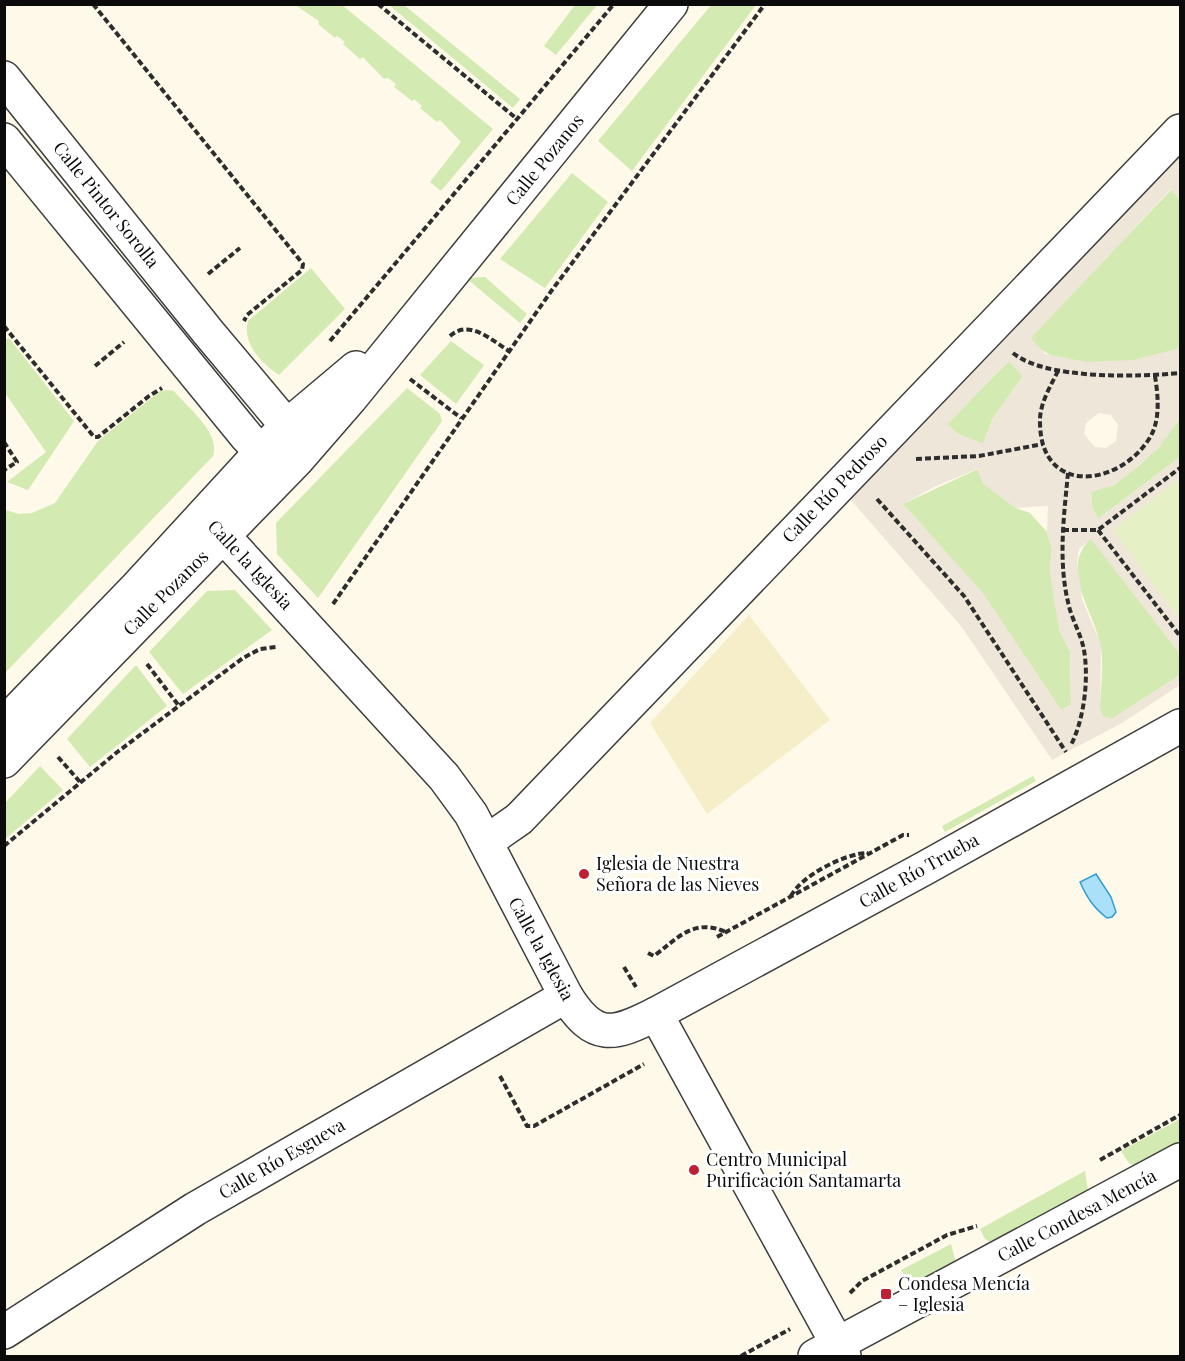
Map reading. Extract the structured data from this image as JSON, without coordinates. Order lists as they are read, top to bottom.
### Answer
{
  "streets": {
    "street": [
      "Calle Pozanos",
      "Calle Pintor Sorolla",
      "Calle Río Pedroso",
      "Calle la Iglesia",
      "Calle Río Trueba",
      "Calle Río Esgueva",
      "Calle Condesa Mencía"
    ]
  },
  "crossings": [
    ["Calle Pozanos", "Calle Pintor Sorolla"],
    ["Calle Pozanos", "Calle la Iglesia"],
    ["Calle Río Pedroso", "Calle la Iglesia"],
    ["Calle la Iglesia", "Calle Río Trueba"],
    ["Calle la Iglesia", "Calle Río Esgueva"]
  ],
  "places": {
    "other": ["Iglesia de Nuestra Señora de las Nieves", "Centro Municipal Purificación Santamarta"],
    "transit": ["Condesa Mencía – Iglesia"]
  }
}
